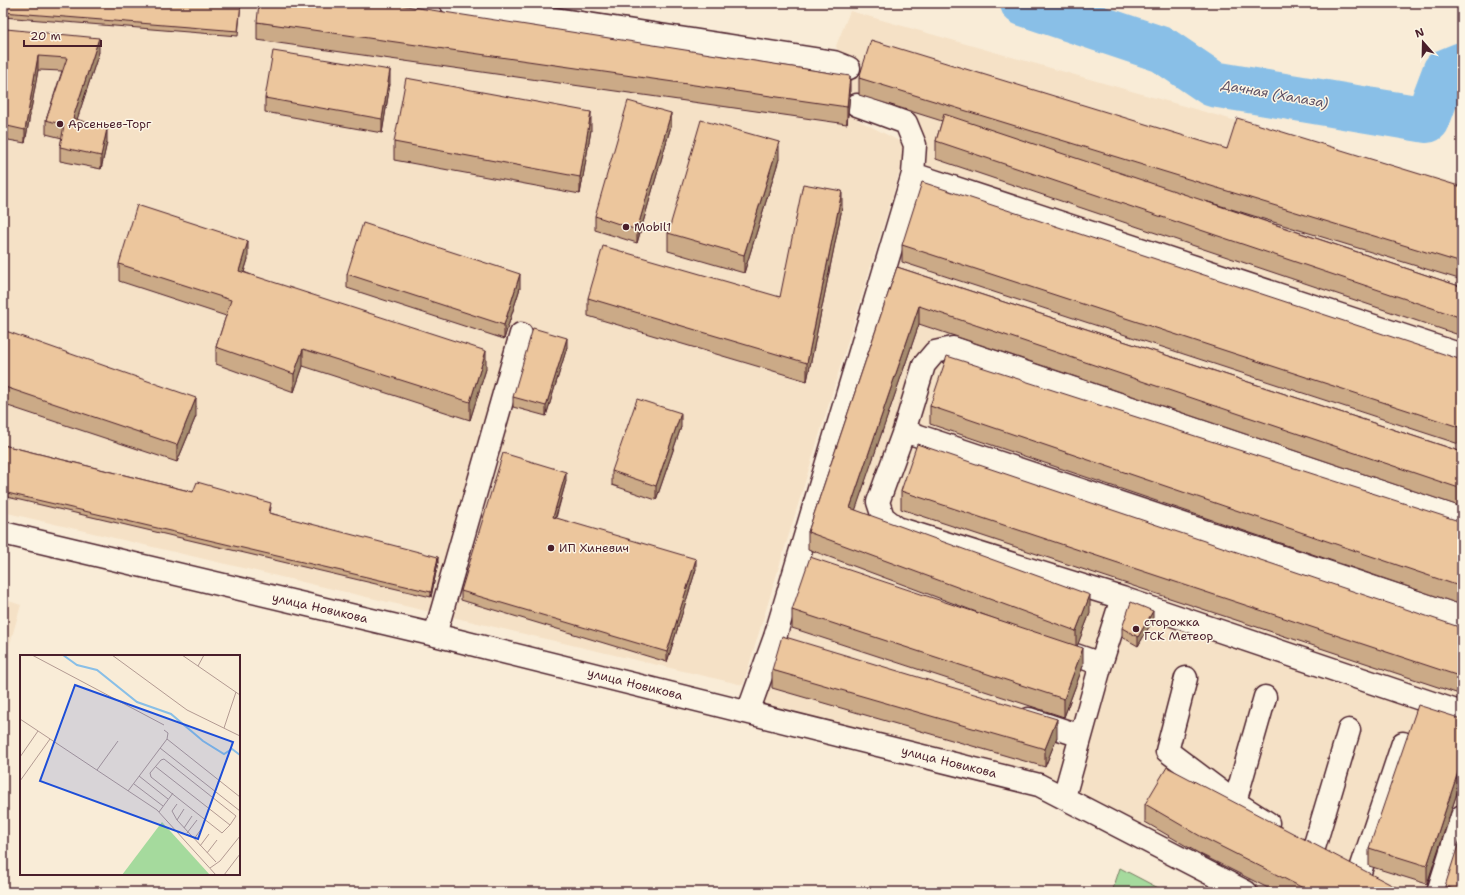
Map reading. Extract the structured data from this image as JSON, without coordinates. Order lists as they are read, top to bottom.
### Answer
{
  "streets": {
    "street": ["улица Новикова"]
  },
  "water": ["Дачная (Халаза)"],
  "places": [
    "Арсеньев-Торг",
    "Mobil1",
    "ИП Хиневич",
    "сторожка ГСК Метеор"
  ],
  "scale_bar": "20 m",
  "north": "top"
}
